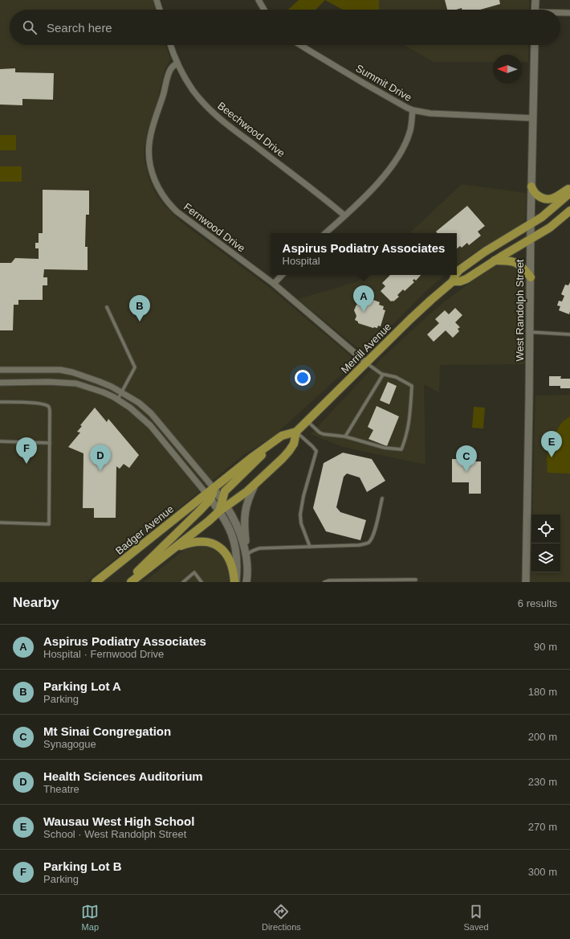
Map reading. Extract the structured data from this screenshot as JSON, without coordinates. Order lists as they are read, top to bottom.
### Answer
{
  "streets": {
    "main road": ["Merrill Avenue", "Badger Avenue"],
    "street": [
      "Summit Drive",
      "Beechwood Drive",
      "Fernwood Drive",
      "West Randolph Street"
    ]
  },
  "crossings": [
    ["Summit Drive", "West Randolph Street"],
    ["Beechwood Drive", "Fernwood Drive"],
    ["Fernwood Drive", "Merrill Avenue"],
    ["West Randolph Street", "Merrill Avenue"],
    ["Merrill Avenue", "Badger Avenue"]
  ],
  "north": "left",
  "page": {
    "search": "Search here",
    "popup": ["Aspirus Podiatry Associates", "Hospital"],
    "pins": [
      "A",
      "B",
      "E",
      "F",
      "D",
      "C"
    ],
    "heading": ["Nearby", "6 results"],
    "list": [
      {
        "mark": "A",
        "name": "Aspirus Podiatry Associates",
        "note": "Hospital · Fernwood Drive",
        "value": "90 m"
      },
      {
        "mark": "B",
        "name": "Parking Lot A",
        "note": "Parking",
        "value": "180 m"
      },
      {
        "mark": "C",
        "name": "Mt Sinai Congregation",
        "note": "Synagogue",
        "value": "200 m"
      },
      {
        "mark": "D",
        "name": "Health Sciences Auditorium",
        "note": "Theatre",
        "value": "230 m"
      },
      {
        "mark": "E",
        "name": "Wausau West High School",
        "note": "School · West Randolph Street",
        "value": "270 m"
      },
      {
        "mark": "F",
        "name": "Parking Lot B",
        "note": "Parking",
        "value": "300 m"
      }
    ],
    "nav": ["Map", "Directions", "Saved"]
  }
}
